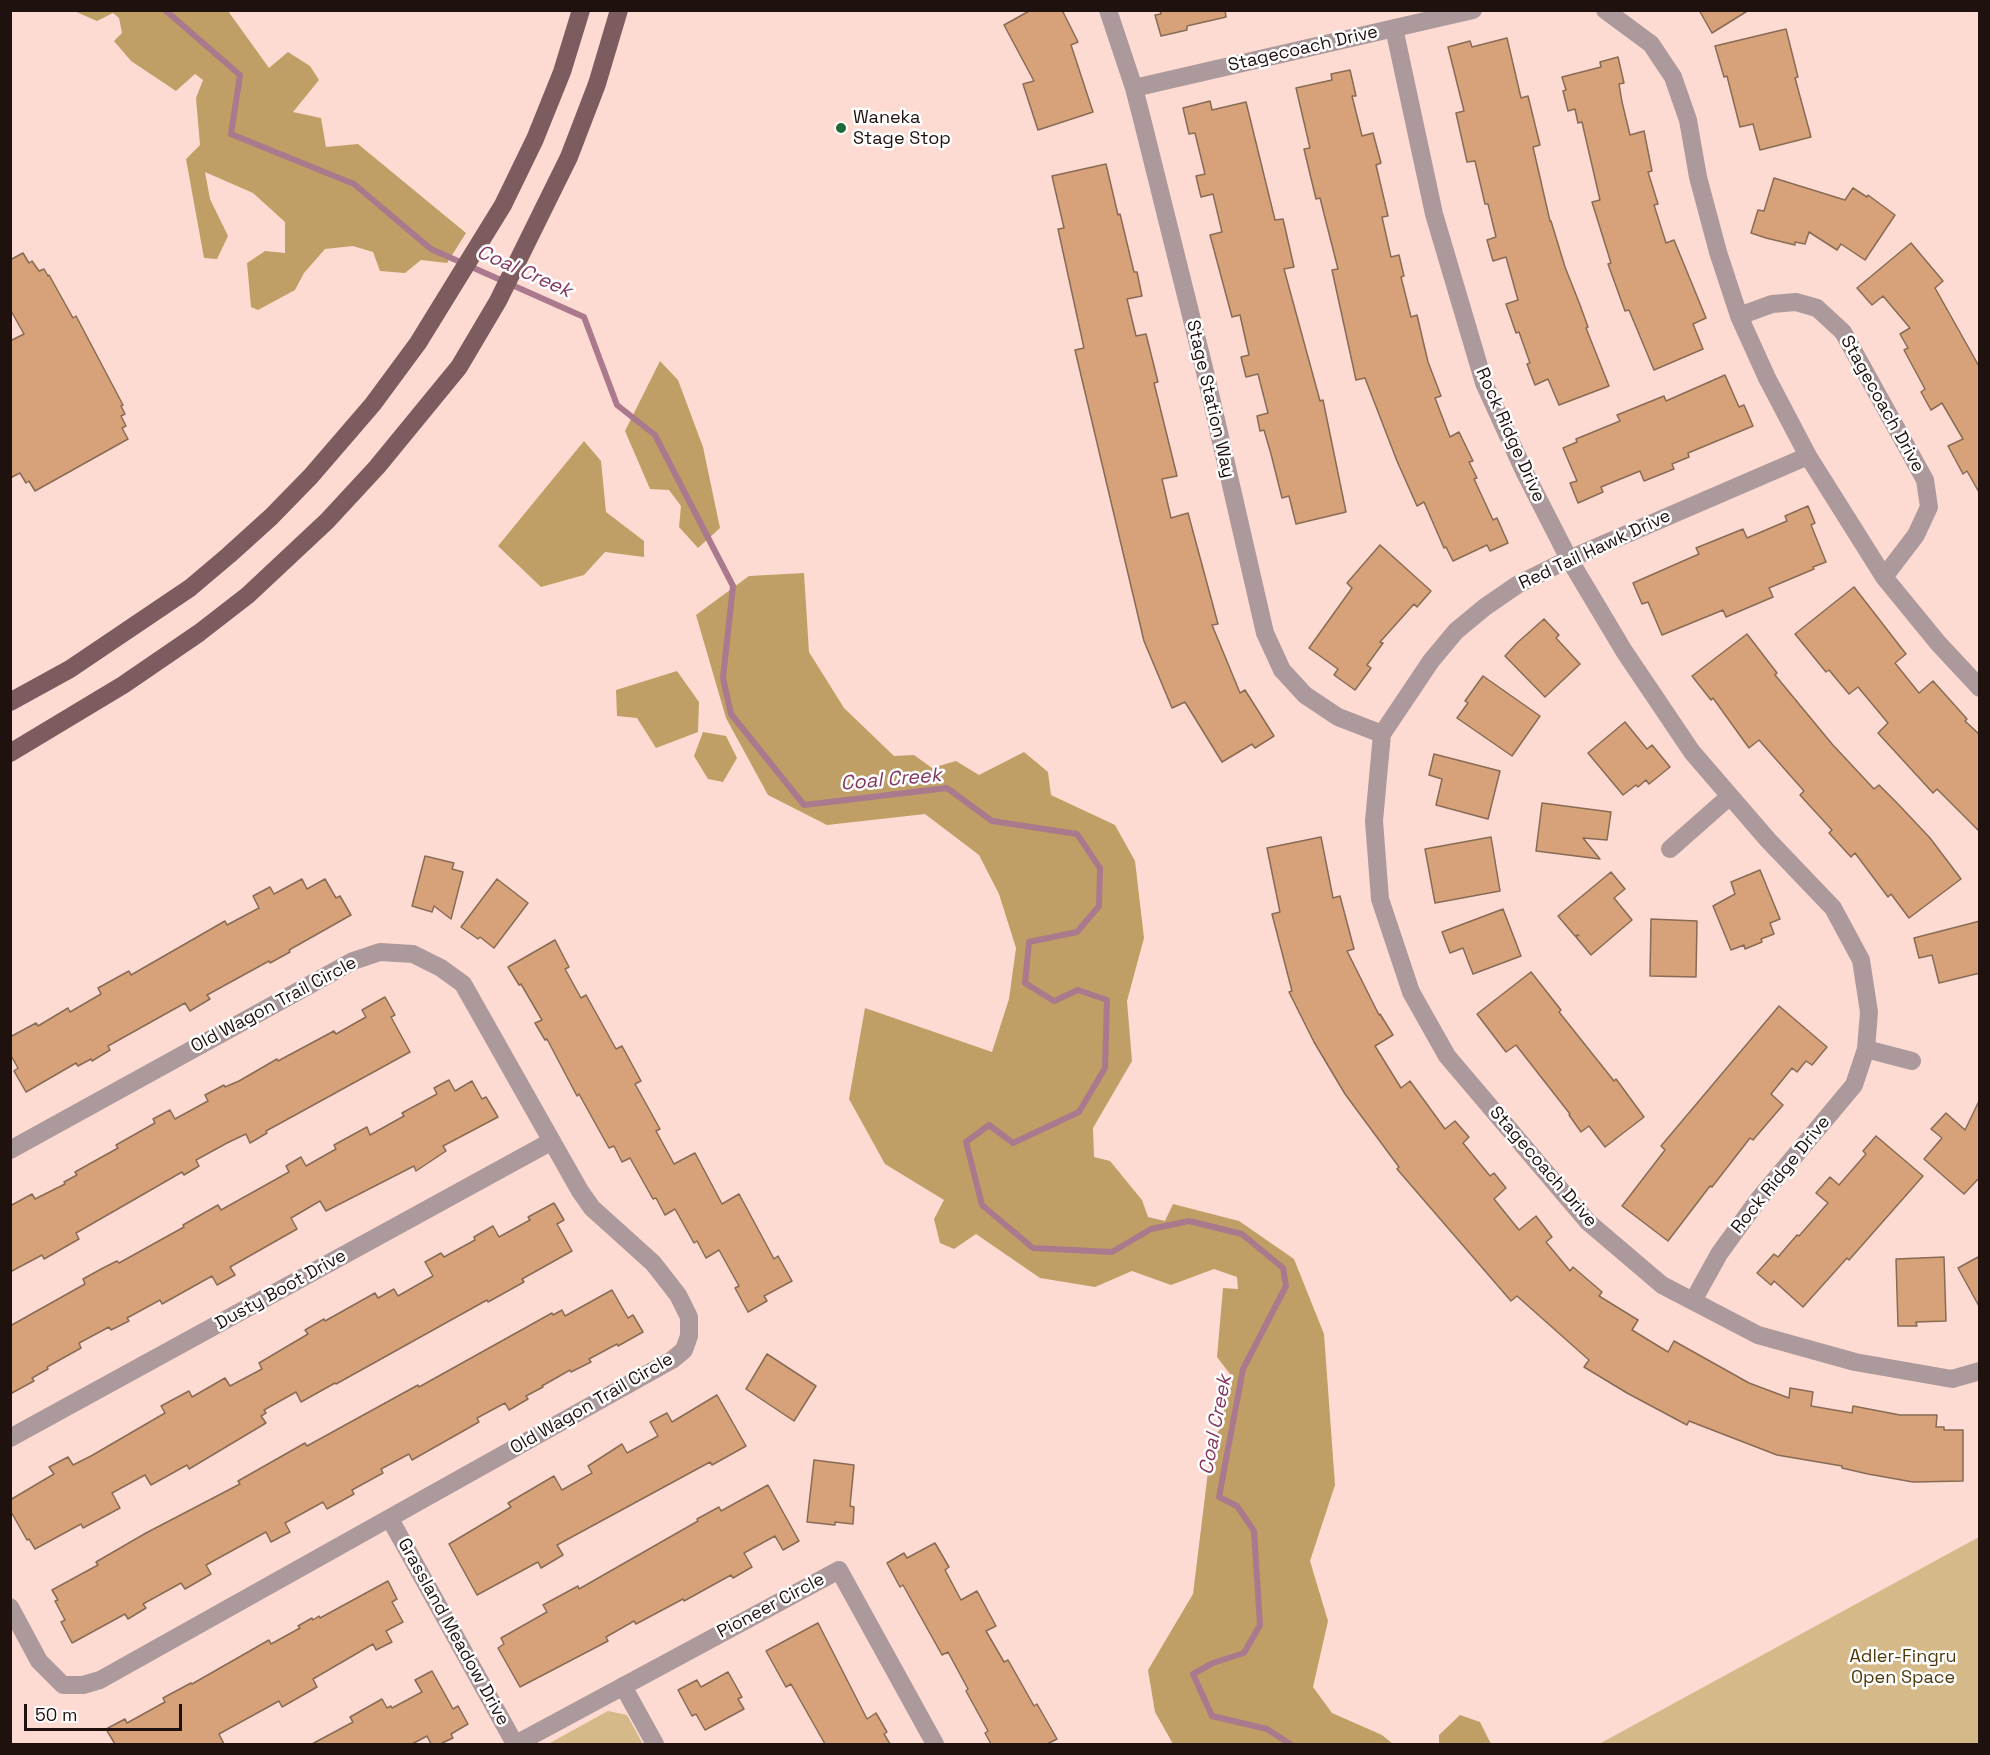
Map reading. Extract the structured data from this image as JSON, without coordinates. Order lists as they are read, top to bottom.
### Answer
{
  "streets": {
    "street": [
      "Stagecoach Drive",
      "Stage Station Way",
      "Rock Ridge Drive",
      "Red Tail Hawk Drive",
      "Old Wagon Trail Circle",
      "Dusty Boot Drive",
      "Pioneer Circle",
      "Grassland Meadow Drive"
    ]
  },
  "crossings": [
    ["Stagecoach Drive", "Stage Station Way"],
    ["Stagecoach Drive", "Rock Ridge Drive"],
    ["Stagecoach Drive", "Red Tail Hawk Drive"],
    ["Stage Station Way", "Red Tail Hawk Drive"],
    ["Rock Ridge Drive", "Red Tail Hawk Drive"],
    ["Old Wagon Trail Circle", "Dusty Boot Drive"],
    ["Old Wagon Trail Circle", "Grassland Meadow Drive"],
    ["Pioneer Circle", "Grassland Meadow Drive"]
  ],
  "water": ["Coal Creek"],
  "parks": ["Adler-Fingru Open Space"],
  "places": ["Waneka Stage Stop"],
  "scale_bar": "50 m"
}
